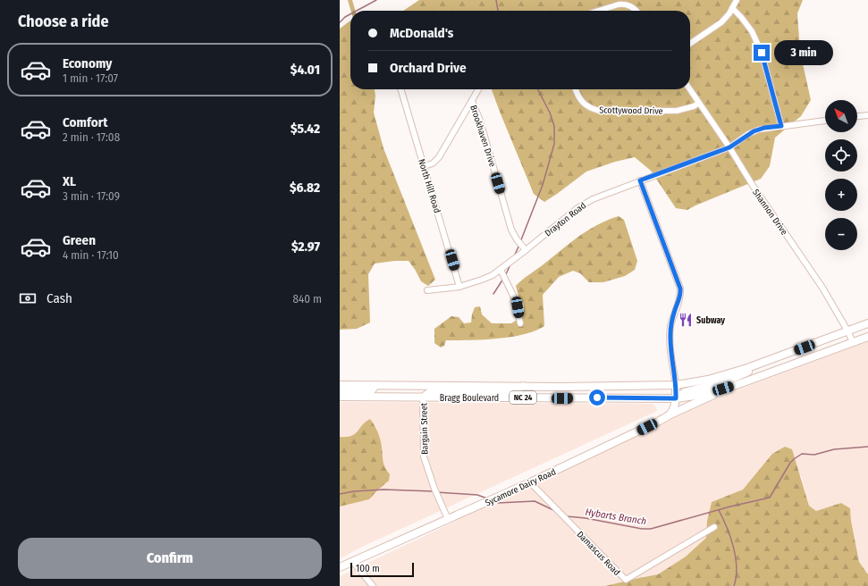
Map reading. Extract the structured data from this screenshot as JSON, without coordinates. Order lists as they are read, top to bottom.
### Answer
{
  "streets": {
    "main road": ["Bragg Boulevard", "NC 24", "Sycamore Dairy Road"],
    "street": [
      "Scottywood Drive",
      "Brookhaven Drive",
      "North Hill Road",
      "Shannon Drive",
      "Drayton Road",
      "Bargain Street",
      "Damascus Road"
    ]
  },
  "crossings": [
    ["Scottywood Drive", "Shannon Drive"],
    ["Brookhaven Drive", "Drayton Road"],
    ["North Hill Road", "Drayton Road"],
    ["Shannon Drive", "Drayton Road"],
    ["Shannon Drive", "Bragg Boulevard"],
    ["Bragg Boulevard", "Bargain Street"],
    ["Bragg Boulevard", "Sycamore Dairy Road"],
    ["Bargain Street", "Sycamore Dairy Road"],
    ["Sycamore Dairy Road", "Damascus Road"]
  ],
  "water": ["Hybarts Branch"],
  "places": {
    "restaurant": ["Subway"]
  },
  "scale_bar": "100 m",
  "north": "top left",
  "page": {
    "heading": "Choose a ride",
    "banner": ["McDonald's", "Orchard Drive"],
    "bubble": "3 min",
    "list": [
      {
        "name": "Economy",
        "note": "1 min · 17:07",
        "value": "$4.01"
      },
      {
        "name": "Comfort",
        "note": "2 min · 17:08",
        "value": "$5.42"
      },
      {
        "name": "XL",
        "note": "3 min · 17:09",
        "value": "$6.82"
      },
      {
        "name": "Green",
        "note": "4 min · 17:10",
        "value": "$2.97"
      }
    ],
    "map_buttons": ["+", "−"],
    "pay": ["Cash", "840 m"],
    "buttons": "Confirm",
    "scale": "100 m"
  }
}
